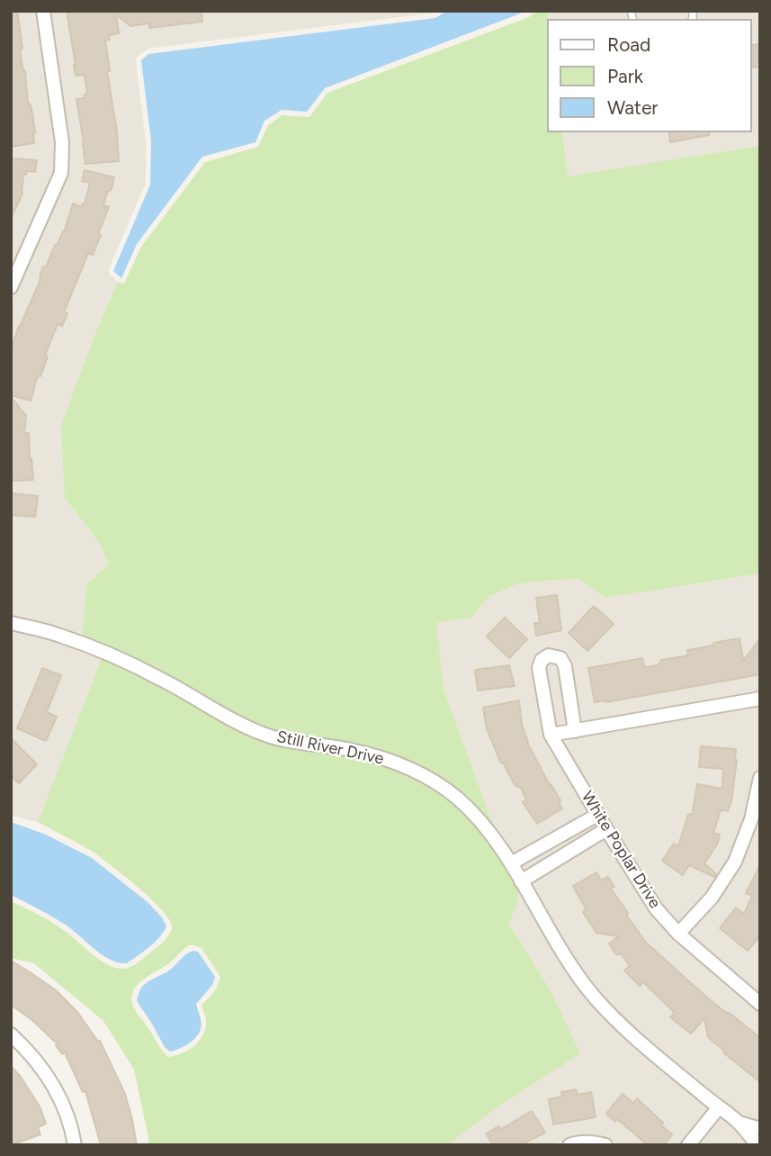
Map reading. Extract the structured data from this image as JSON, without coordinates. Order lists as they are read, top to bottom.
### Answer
{
  "streets": {
    "street": ["Still River Drive", "White Poplar Drive"]
  },
  "legend": ["Road", "Park", "Water"]
}
